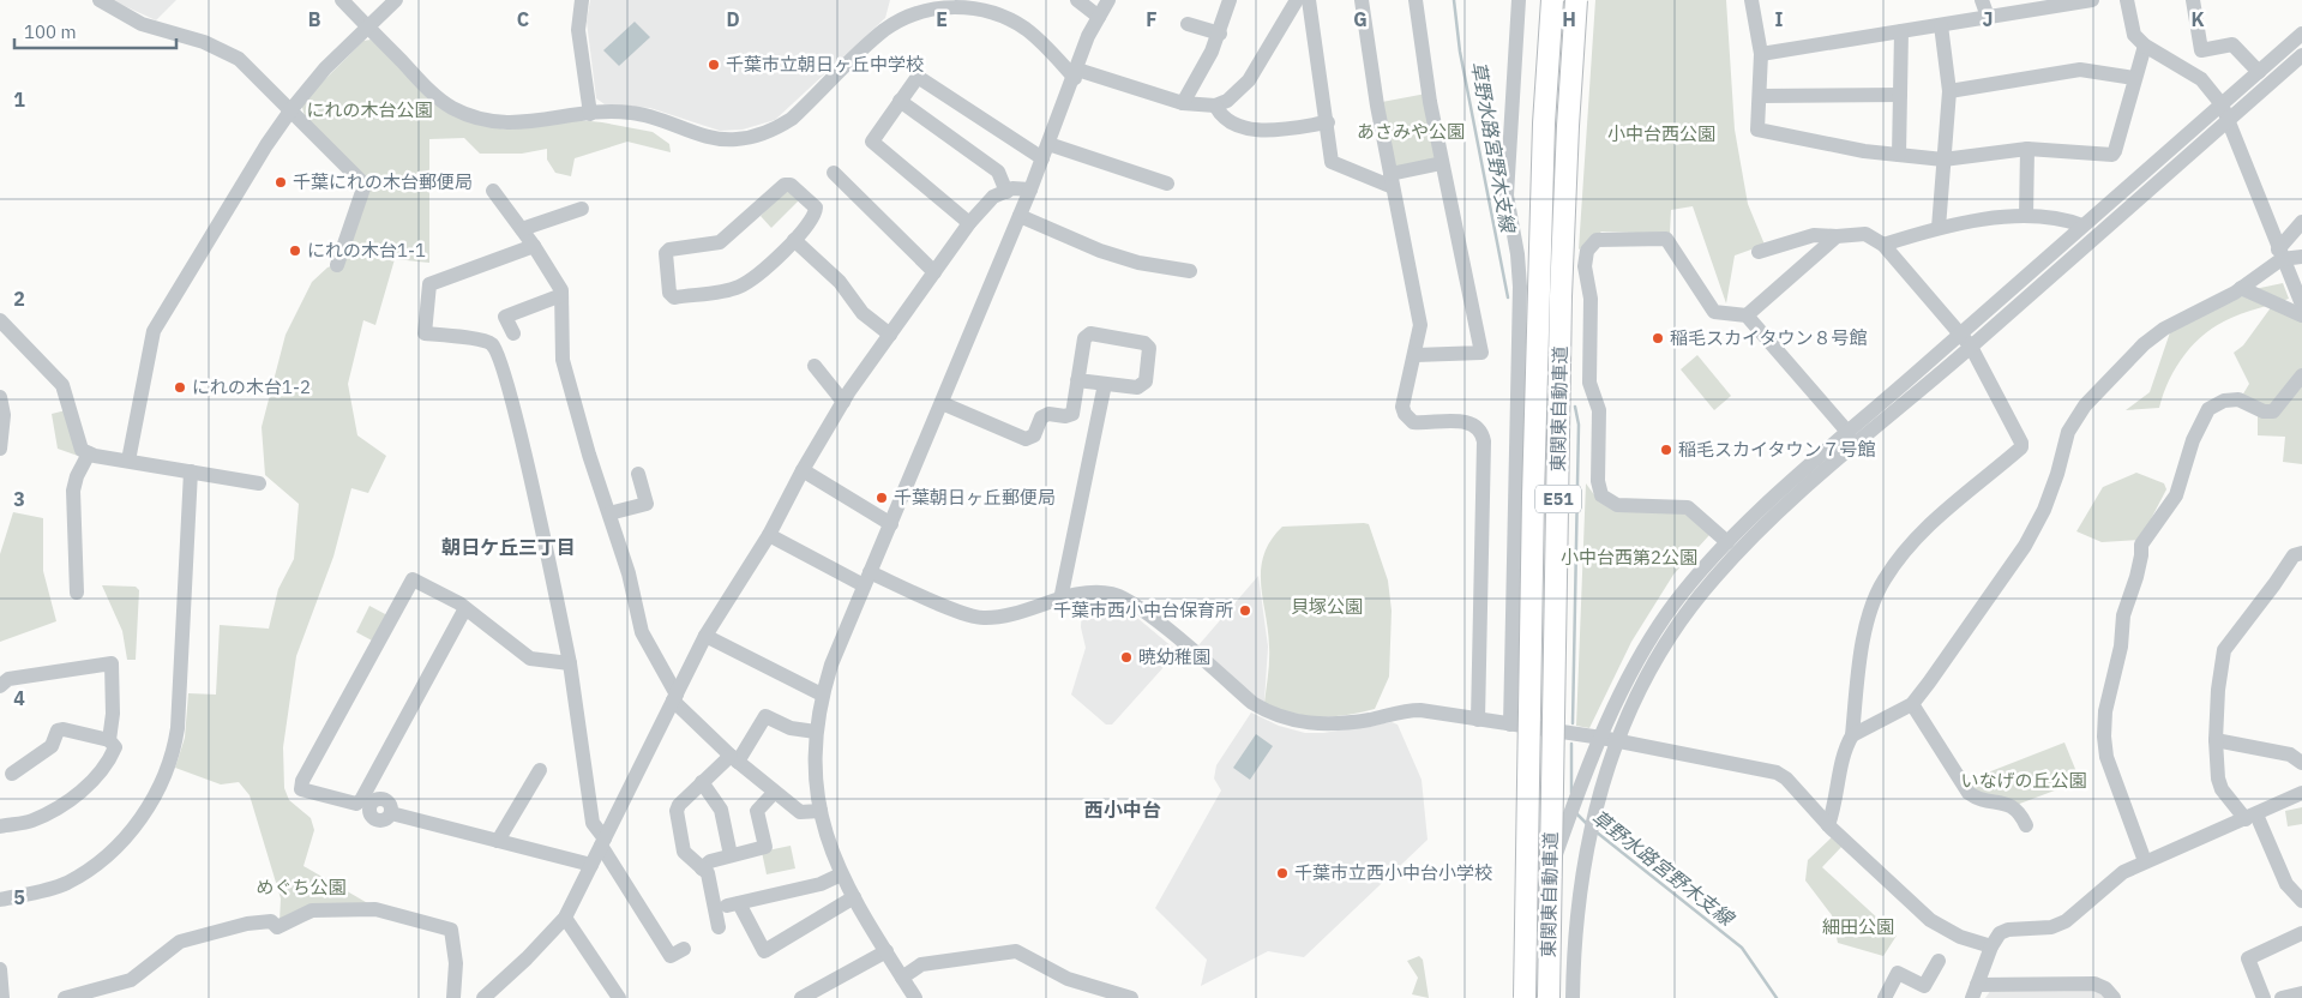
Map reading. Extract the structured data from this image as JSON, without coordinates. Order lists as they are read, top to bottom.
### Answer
{
  "streets": {
    "highway": ["東関東自動車道", "E51"]
  },
  "districts": ["朝日ケ丘三丁目", "西小中台"],
  "water": ["草野水路宮野木支線"],
  "parks": [
    "にれの木台公園",
    "あさみや公園",
    "小中台西公園",
    "小中台西第2公園",
    "貝塚公園",
    "いなげの丘公園",
    "めぐち公園",
    "細田公園"
  ],
  "places": [
    "千葉市立朝日ヶ丘中学校",
    "千葉にれの木台郵便局",
    "にれの木台1-1",
    "稲毛スカイタウン８号館",
    "にれの木台1-2",
    "稲毛スカイタウン７号館",
    "千葉朝日ヶ丘郵便局",
    "千葉市西小中台保育所",
    "暁幼稚園",
    "千葉市立西小中台小学校"
  ],
  "scale_bar": "100 m",
  "grid": {
    "columns": [
      "B",
      "C",
      "D",
      "E",
      "F",
      "G",
      "H",
      "I",
      "J",
      "K"
    ],
    "rows": [
      "1",
      "2",
      "3",
      "4",
      "5"
    ]
  }
}
